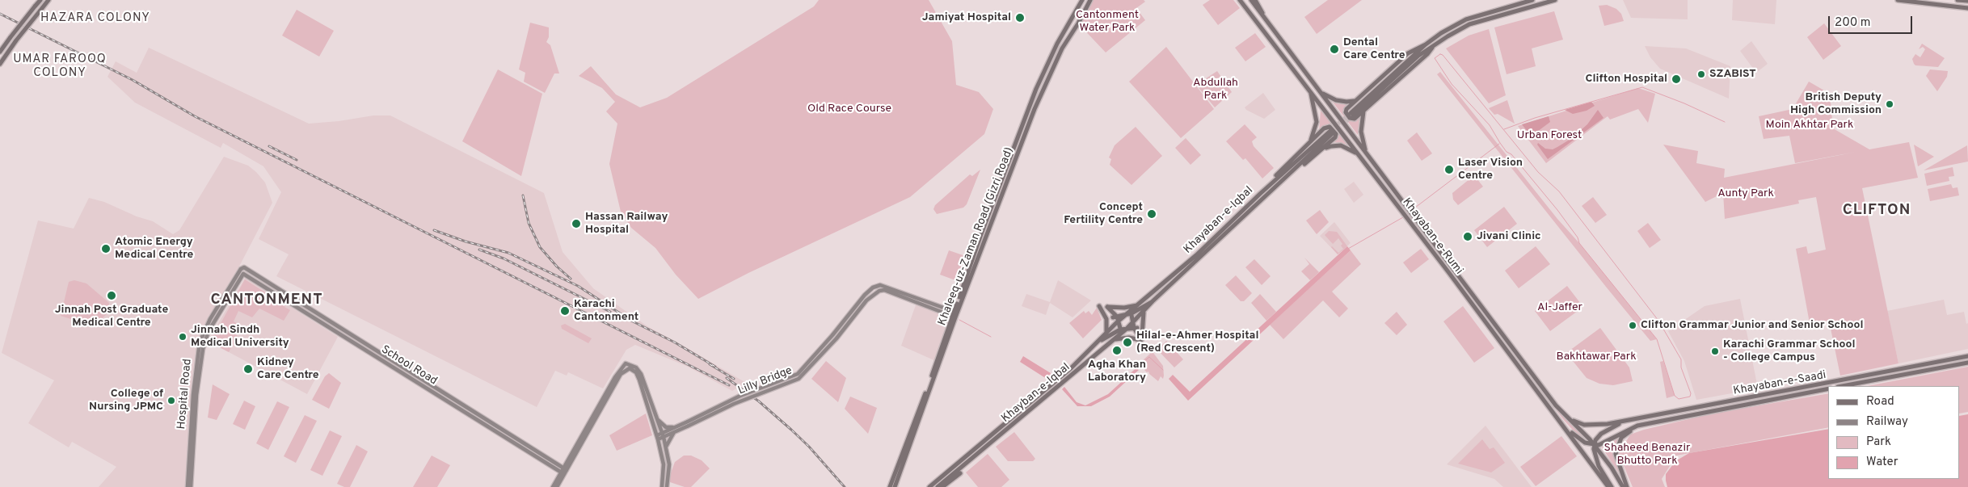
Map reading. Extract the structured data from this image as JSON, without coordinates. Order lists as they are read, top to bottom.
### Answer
{
  "streets": {
    "main road": [
      "Khayaban-e-Iqbal",
      "Khaleeq-uz-Zaman Road (Gizri Road)",
      "Khayaban-e-Rumi",
      "School Road",
      "Lilly Bridge",
      "Khayaban-e-Saadi",
      "Khayban-e-Iqbal",
      "Hospital Road"
    ]
  },
  "crossings": [
    ["Khayaban-e-Iqbal", "Khayban-e-Iqbal"],
    ["Khaleeq-uz-Zaman Road (Gizri Road)", "Lilly Bridge"],
    ["Khayaban-e-Rumi", "Khayaban-e-Saadi"],
    ["School Road", "Hospital Road"]
  ],
  "districts": [
    "HAZARA COLONY",
    "UMAR FAROOQ COLONY",
    "CLIFTON",
    "CANTONMENT"
  ],
  "parks": [
    "Cantonment Water Park",
    "Abdullah Park",
    "Old Race Course",
    "Moin Akhtar Park",
    "Urban Forest",
    "Aunty Park",
    "Al-Jaffer",
    "Bakhtawar Park",
    "Shaheed Benazir Bhutto Park"
  ],
  "places": [
    "Jamiyat Hospital",
    "Dental Care Centre",
    "SZABIST",
    "Clifton Hospital",
    "British Deputy High Commission",
    "Laser Vision Centre",
    "Concept Fertility Centre",
    "Hassan Railway Hospital",
    "Jivani Clinic",
    "Atomic Energy Medical Centre",
    "Jinnah Post Graduate Medical Centre",
    "Karachi Cantonment",
    "Clifton Grammar Junior and Senior School",
    "Jinnah Sindh Medical University",
    "Hilal-e-Ahmer Hospital (Red Crescent)",
    "Agha Khan Laboratory",
    "Karachi Grammar School - College Campus",
    "Kidney Care Centre",
    "College of Nursing JPMC"
  ],
  "legend": [
    "Road",
    "Railway",
    "Park",
    "Water"
  ],
  "scale_bar": "200 m"
}
